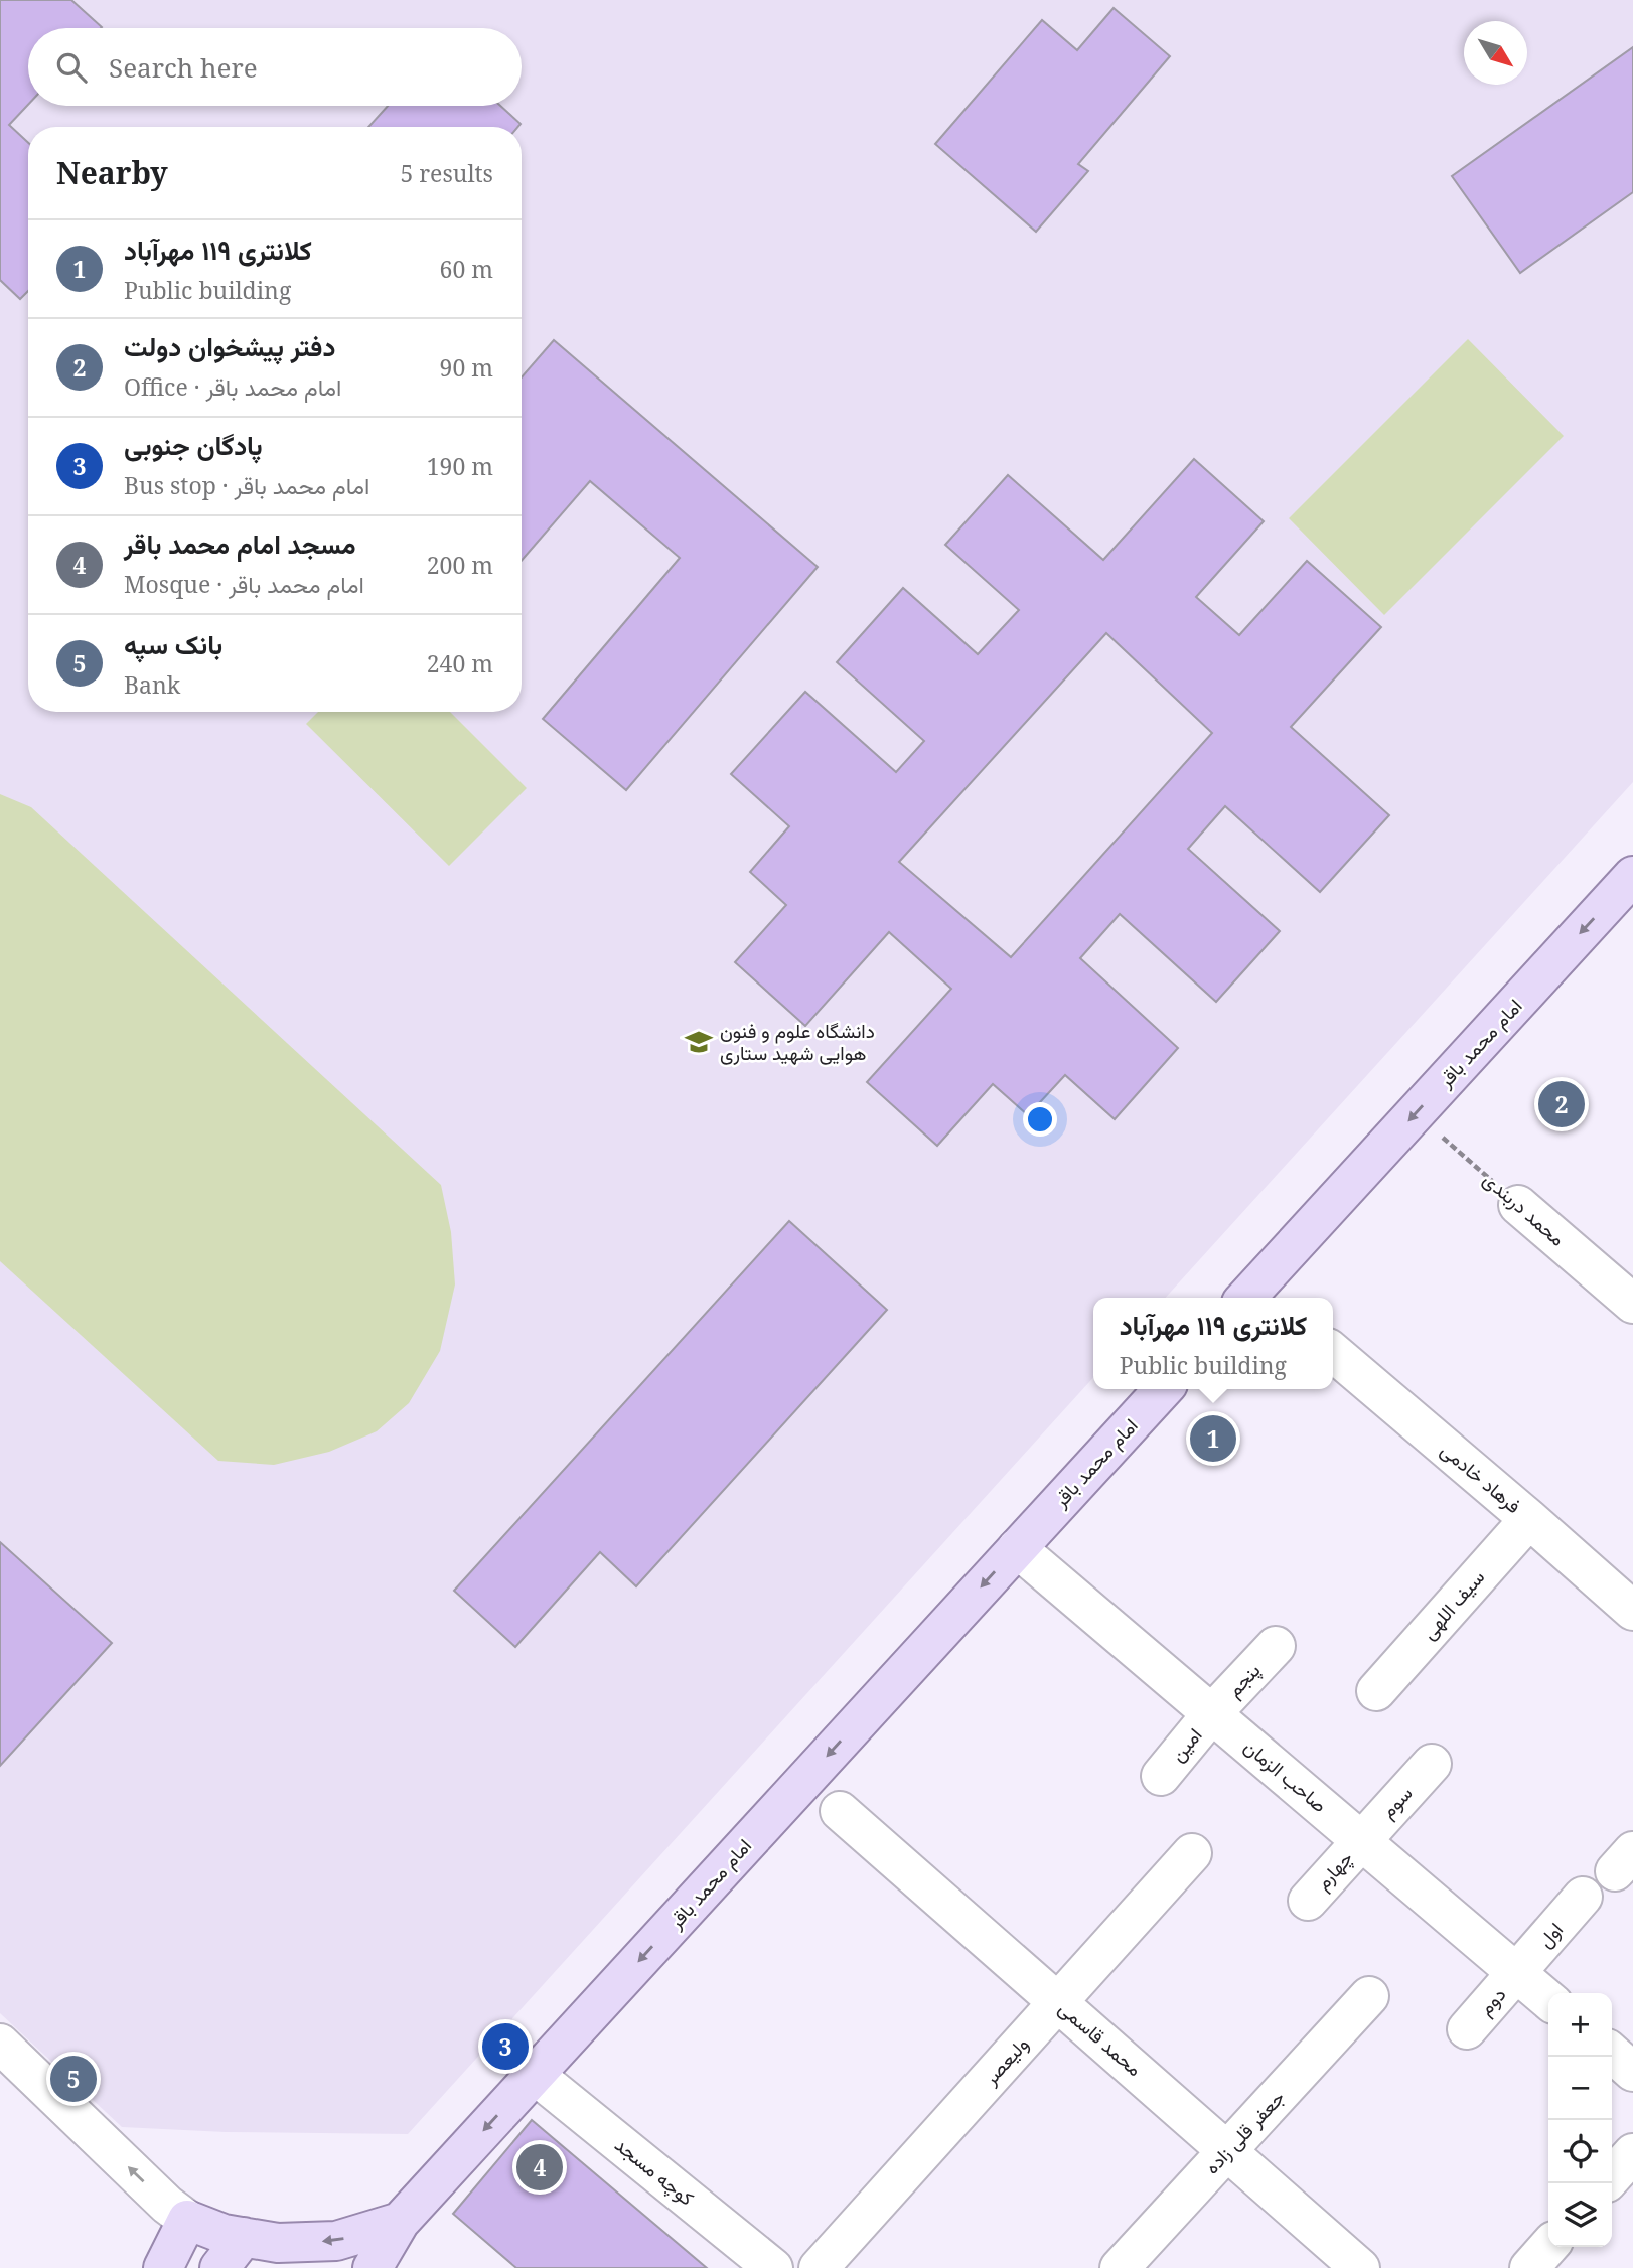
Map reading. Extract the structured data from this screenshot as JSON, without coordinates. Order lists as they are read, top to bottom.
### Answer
{
  "streets": {
    "main road": ["امام محمد باقر"],
    "street": [
      "محمد دربندی",
      "فرهاد خادمی",
      "سیف اللهی",
      "پنجم",
      "امین",
      "صاحب الزمان",
      "سوم",
      "چهارم",
      "اول",
      "دوم",
      "محمد قاسمی",
      "ولیعصر",
      "جعفر قلی زاده",
      "کوچه مسجد"
    ]
  },
  "crossings": [
    ["امام محمد باقر", "محمد دربندی"],
    ["امام محمد باقر", "صاحب الزمان"],
    ["امام محمد باقر", "کوچه مسجد"],
    ["فرهاد خادمی", "سیف اللهی"],
    ["پنجم", "امین"],
    ["پنجم", "صاحب الزمان"],
    ["امین", "صاحب الزمان"],
    ["صاحب الزمان", "سوم"],
    ["صاحب الزمان", "چهارم"],
    ["صاحب الزمان", "اول"],
    ["صاحب الزمان", "دوم"],
    ["سوم", "چهارم"],
    ["اول", "دوم"],
    ["محمد قاسمی", "ولیعصر"],
    ["محمد قاسمی", "جعفر قلی زاده"]
  ],
  "one_way": ["امام محمد باقر"],
  "places": {
    "school or university": ["دانشگاه علوم و فنون هوایی شهید ستاری"]
  },
  "north": "bottom right",
  "page": {
    "search": "Search here",
    "heading": ["Nearby", "5 results"],
    "list": [
      {
        "mark": "1",
        "name": "کلانتری ۱۱۹ مهرآباد",
        "note": "Public building",
        "value": "60 m"
      },
      {
        "mark": "2",
        "name": "دفتر پیشخوان دولت",
        "note": "Office · امام محمد باقر",
        "value": "90 m"
      },
      {
        "mark": "3",
        "name": "پادگان جنوبی",
        "note": "Bus stop · امام محمد باقر",
        "value": "190 m"
      },
      {
        "mark": "4",
        "name": "مسجد امام محمد باقر",
        "note": "Mosque · امام محمد باقر",
        "value": "200 m"
      },
      {
        "mark": "5",
        "name": "بانک سپه",
        "note": "Bank",
        "value": "240 m"
      }
    ],
    "pins": [
      "2",
      "1",
      "3",
      "5",
      "4"
    ],
    "popup": ["کلانتری ۱۱۹ مهرآباد", "Public building"],
    "map_buttons": ["+", "−"]
  }
}
